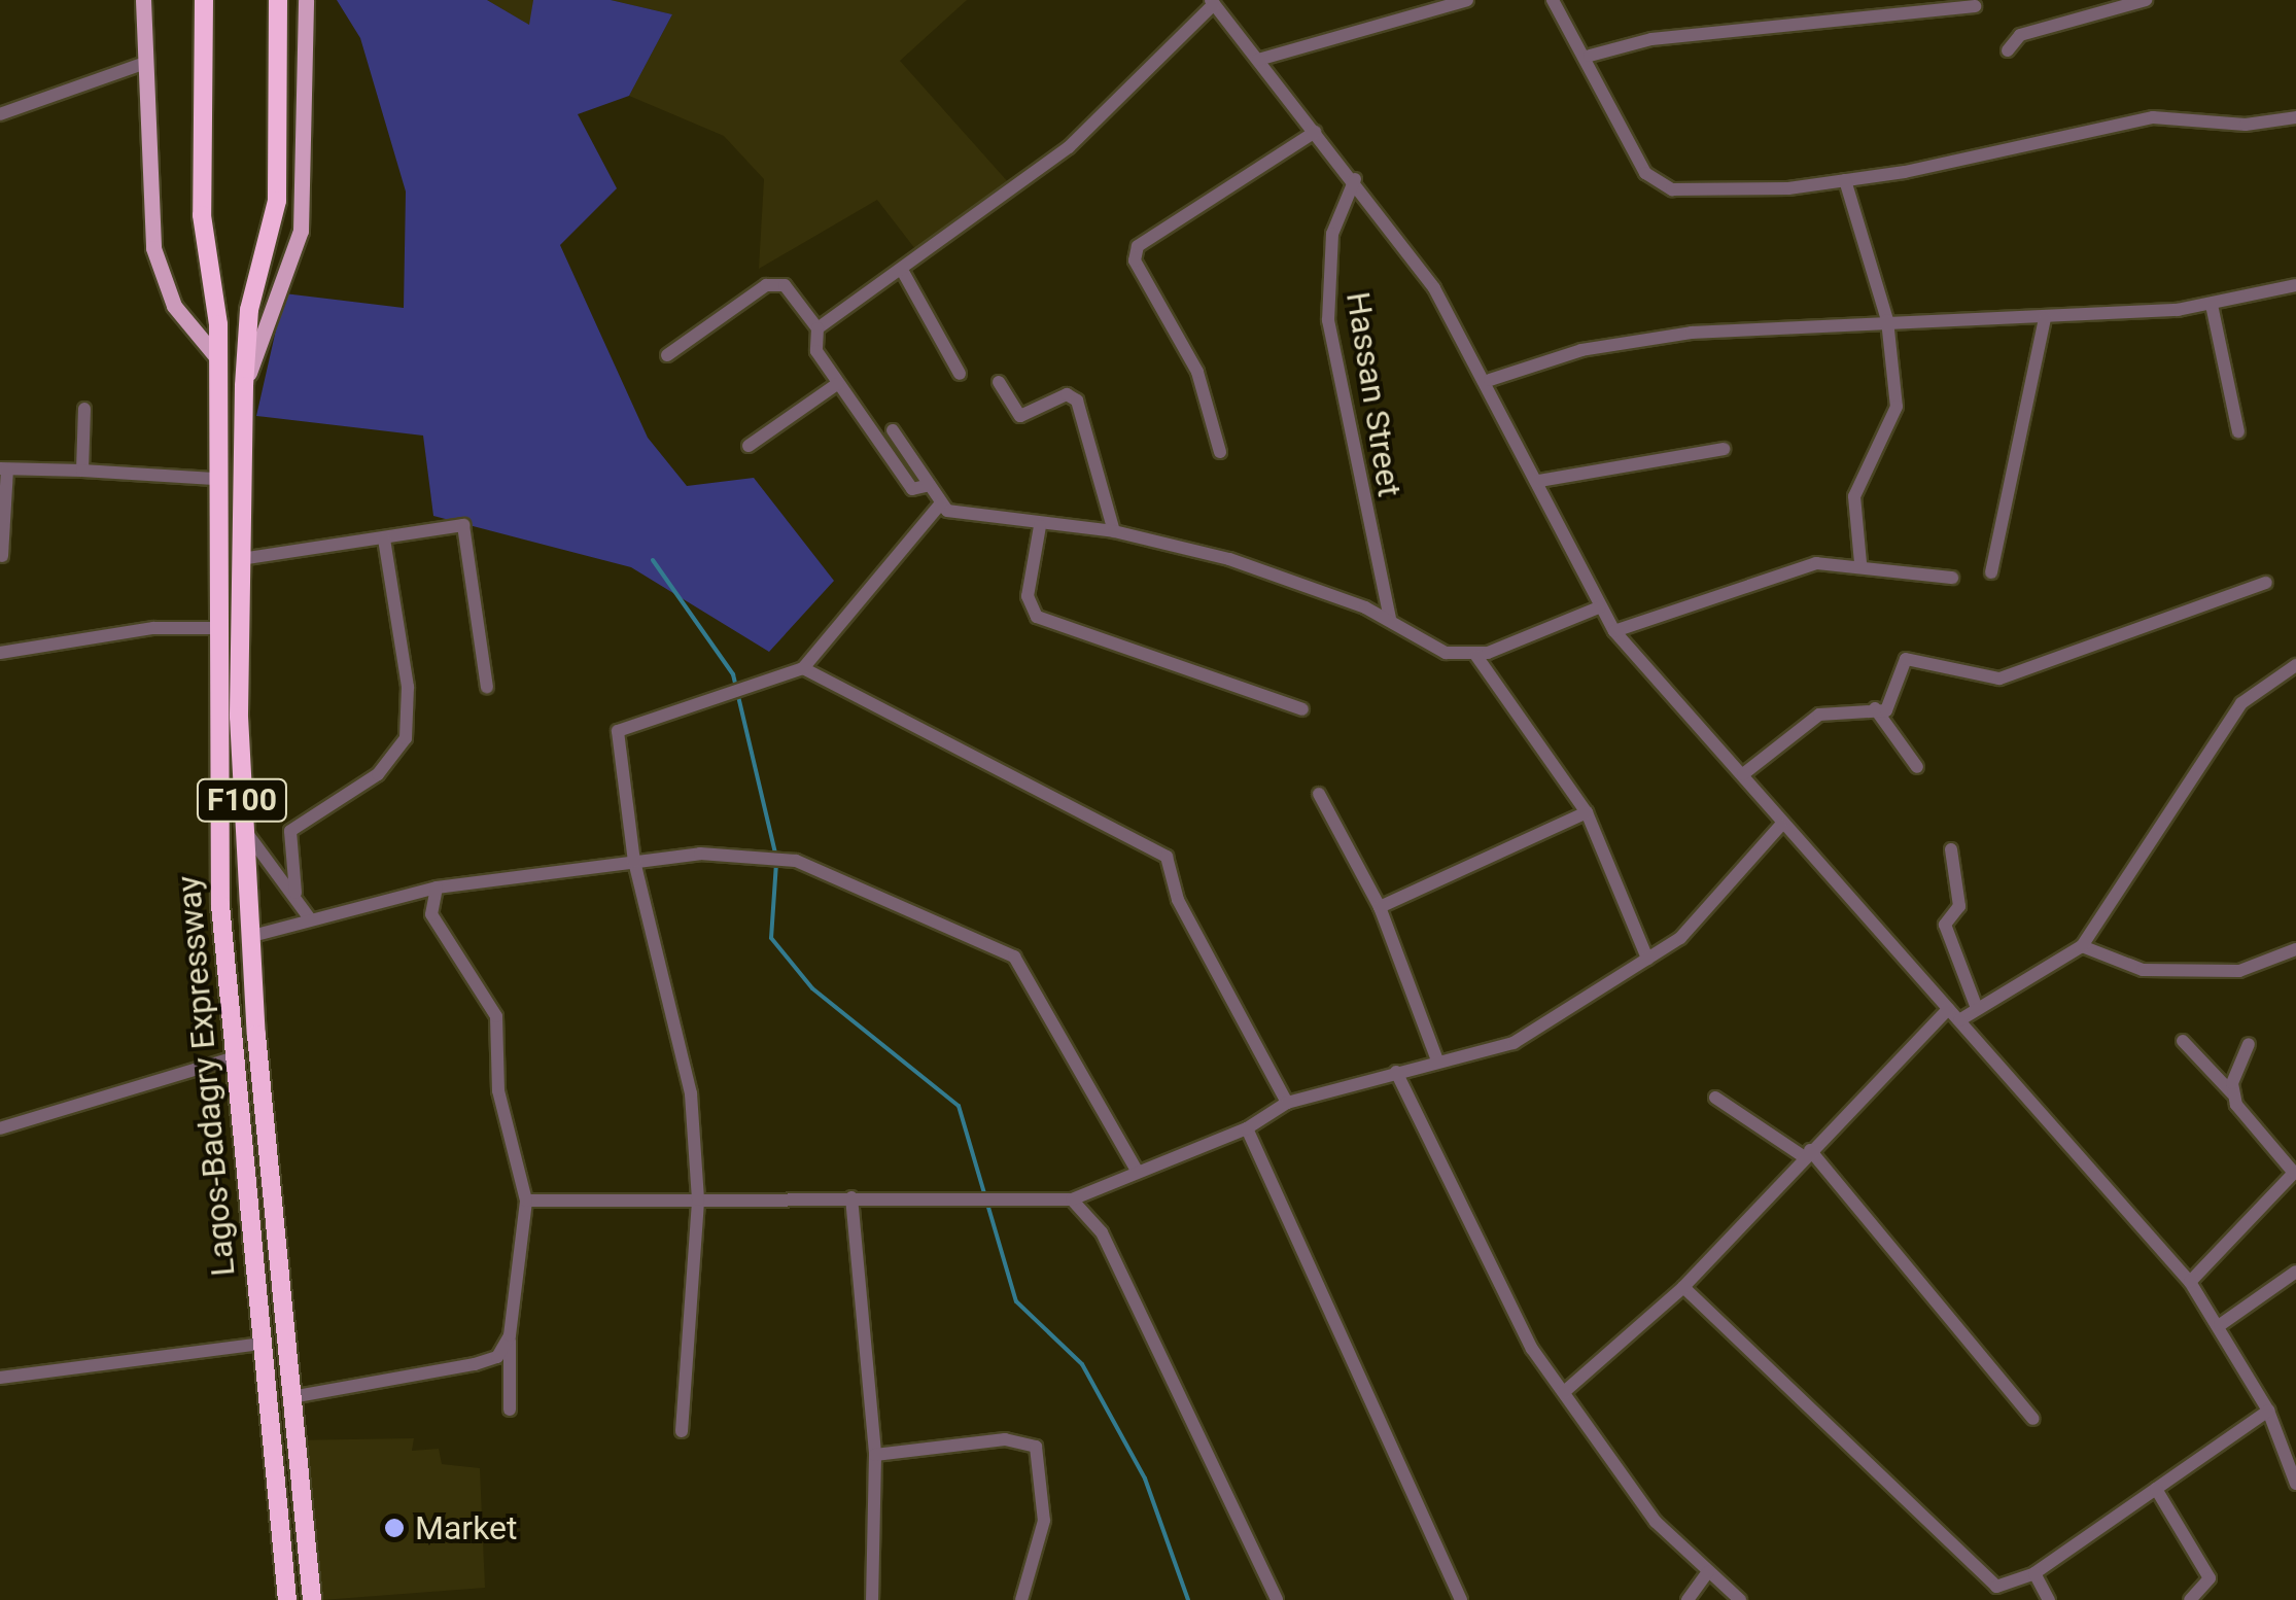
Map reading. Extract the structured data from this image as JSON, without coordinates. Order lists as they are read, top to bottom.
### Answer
{
  "streets": {
    "highway": ["F100", "Lagos-Badagry Expressway"],
    "street": ["Hassan Street"]
  },
  "places": ["Market"]
}
